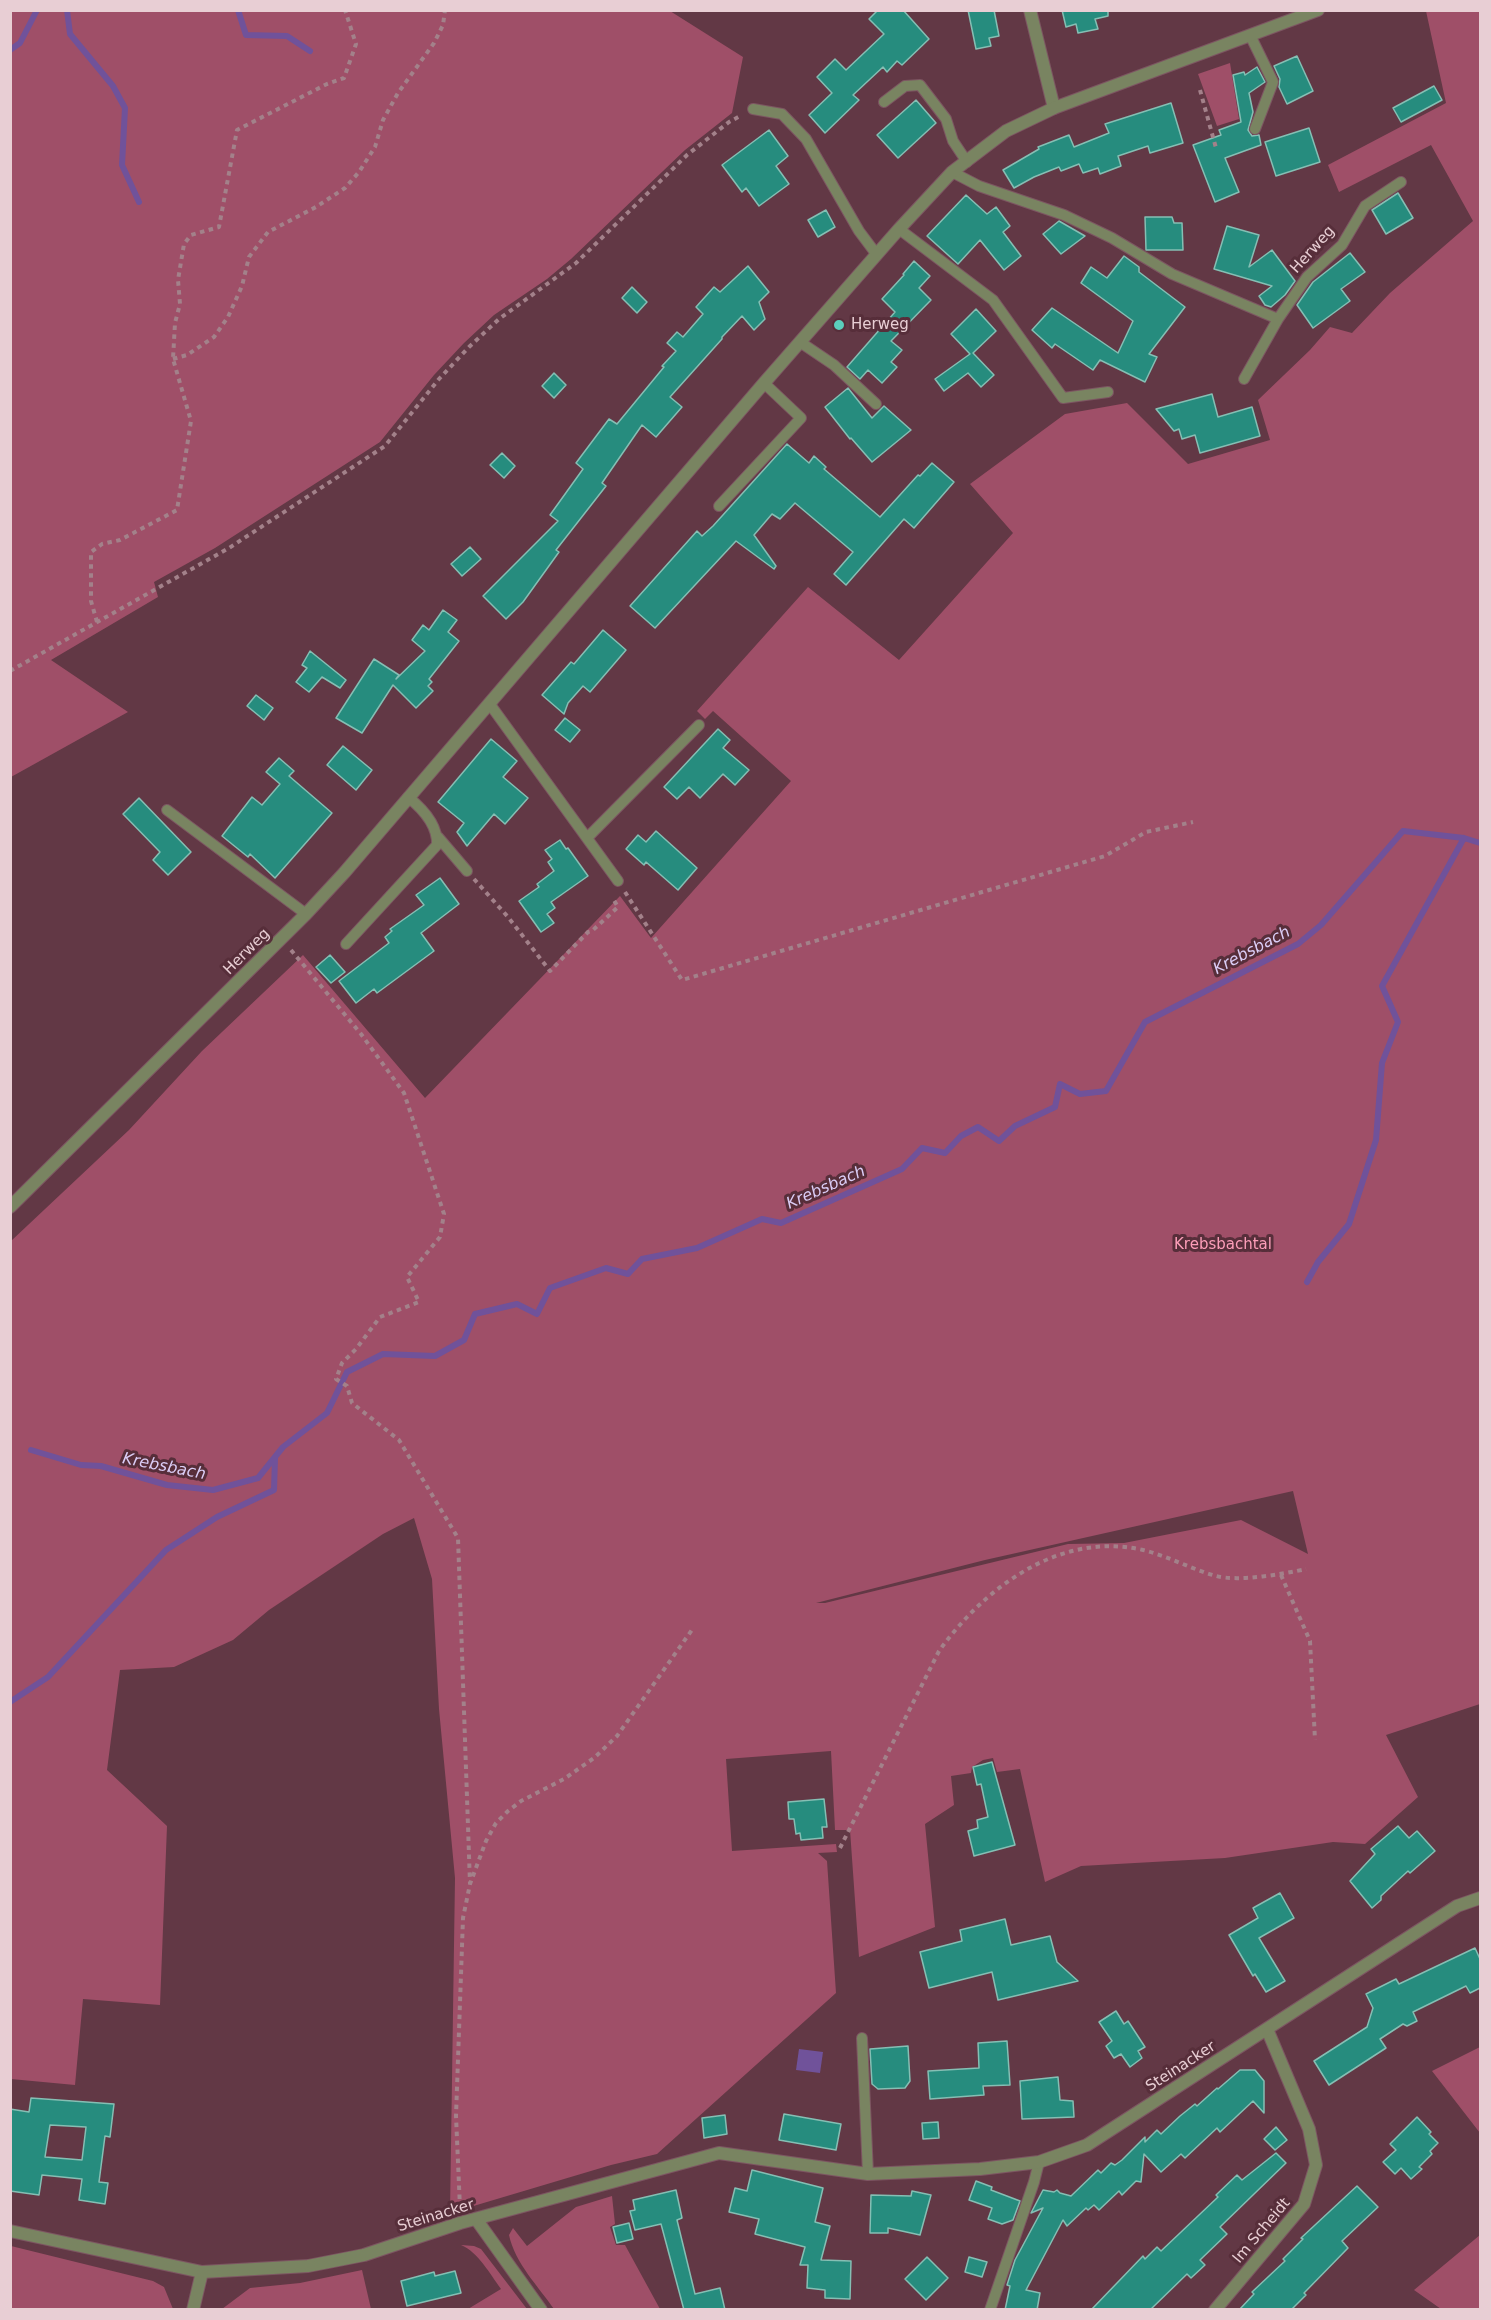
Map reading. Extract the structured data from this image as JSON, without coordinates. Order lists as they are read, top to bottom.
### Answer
{
  "streets": {
    "street": ["Herweg", "Steinacker", "Im Scheidt"]
  },
  "crossings": [
    ["Steinacker", "Im Scheidt"]
  ],
  "water": ["Krebsbach"],
  "parks": ["Krebsbachtal"],
  "places": ["Herweg"]
}
